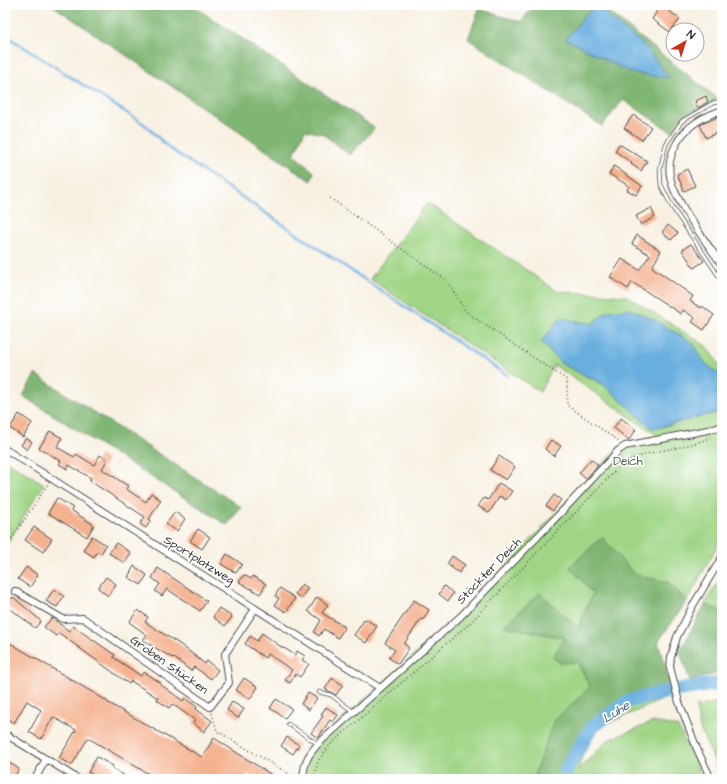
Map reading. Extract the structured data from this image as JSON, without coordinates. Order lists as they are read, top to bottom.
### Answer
{
  "streets": {
    "street": ["Sportplatzweg", "Stöckter Deich", "Groben Stücken"]
  },
  "crossings": [
    ["Sportplatzweg", "Stöckter Deich"],
    ["Sportplatzweg", "Groben Stücken"]
  ],
  "water": ["Luhe"],
  "parks": ["Deich"],
  "north": "top right"
}
